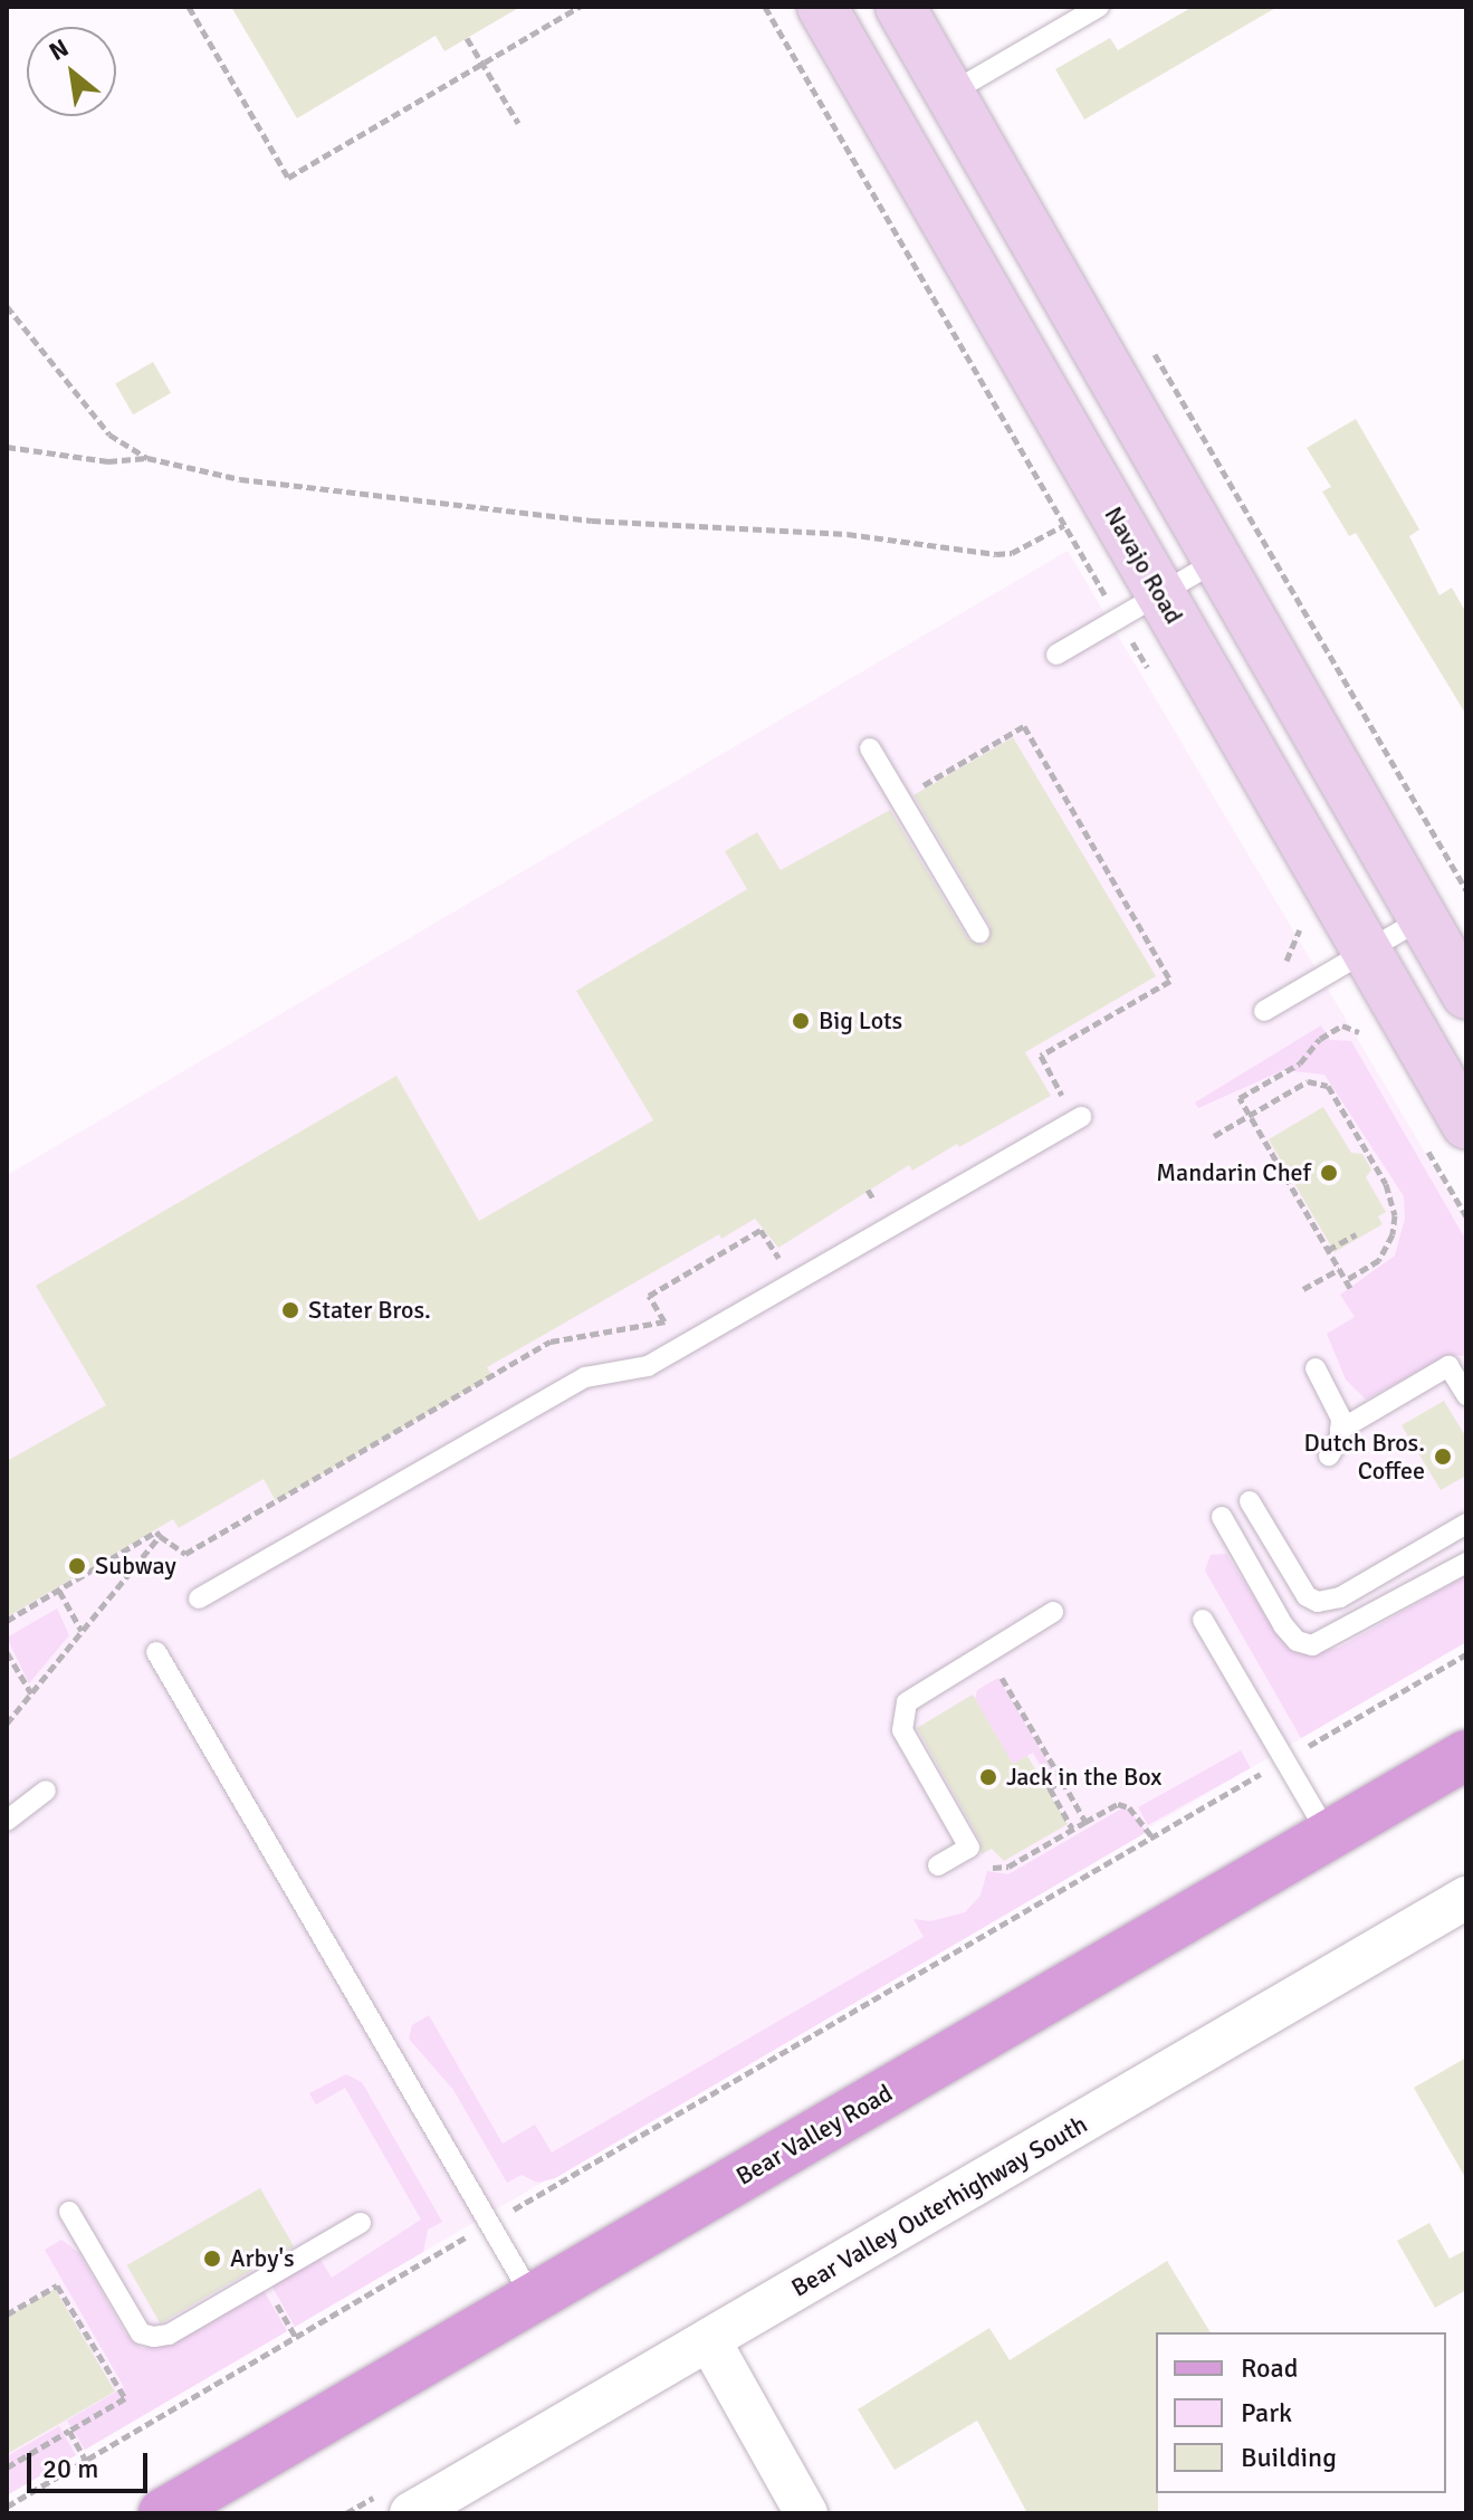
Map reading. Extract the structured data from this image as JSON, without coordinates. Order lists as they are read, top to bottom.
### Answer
{
  "streets": {
    "main road": ["Navajo Road", "Bear Valley Road"],
    "street": ["Bear Valley Outerhighway South"]
  },
  "places": [
    "Big Lots",
    "Mandarin Chef",
    "Stater Bros.",
    "Dutch Bros. Coffee",
    "Subway",
    "Jack in the Box",
    "Arby's"
  ],
  "legend": ["Road", "Park", "Building"],
  "scale_bar": "20 m",
  "north": "top left"
}
